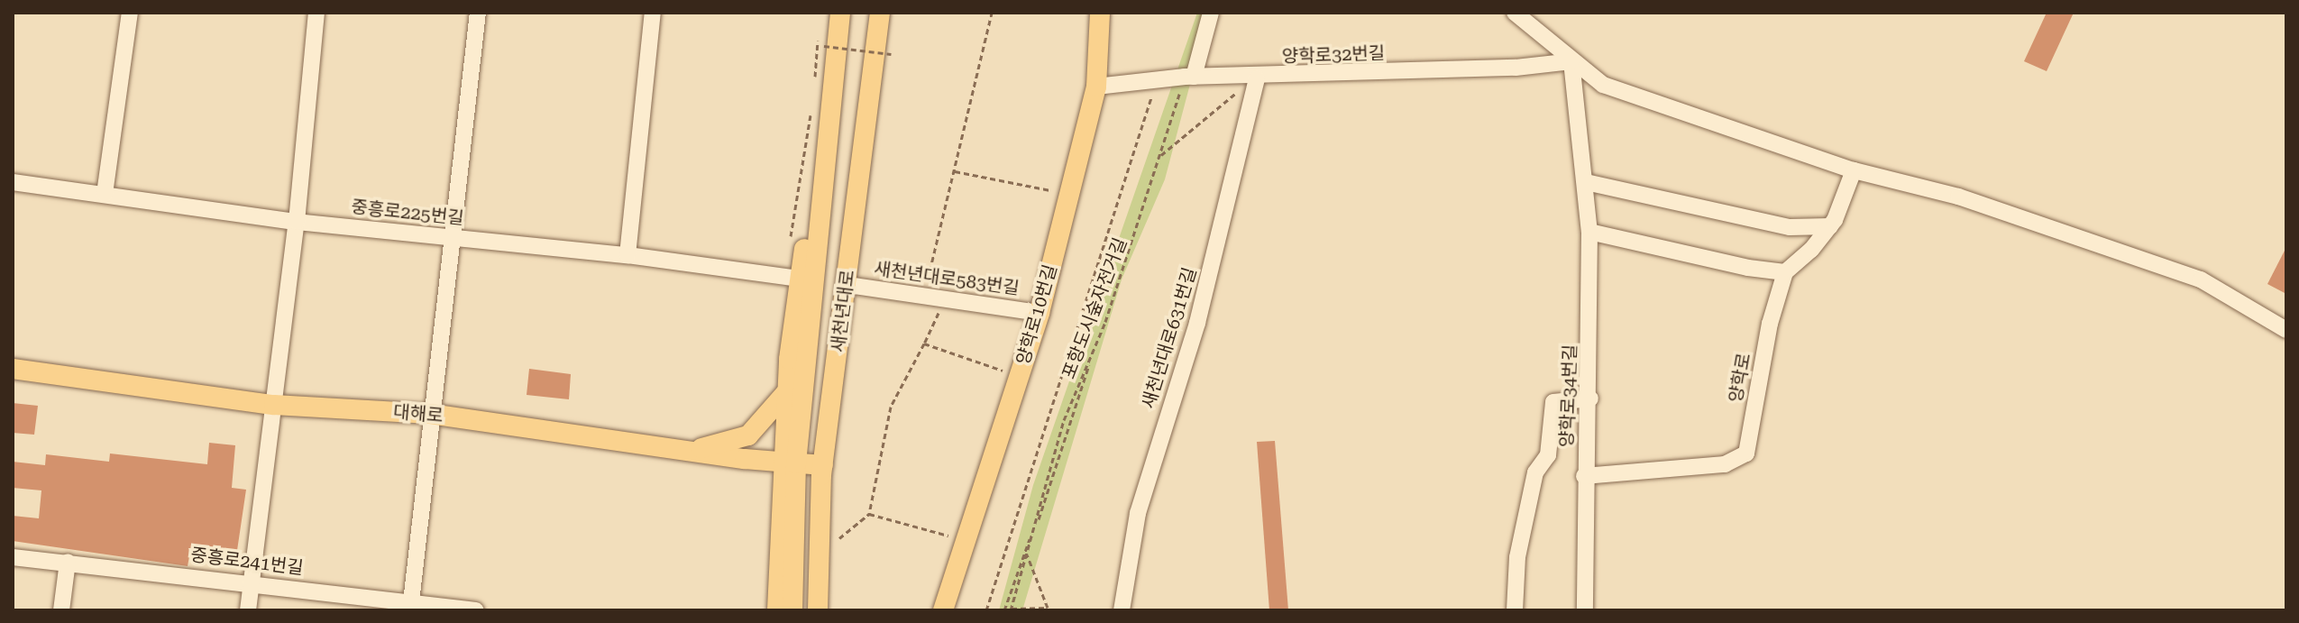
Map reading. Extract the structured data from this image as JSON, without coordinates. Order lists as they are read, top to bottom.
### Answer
{
  "streets": {
    "main road": ["새천년대로", "양학로10번길", "대해로"],
    "street": [
      "양학로32번길",
      "중흥로225번길",
      "새천년대로583번길",
      "새천년대로631번길",
      "양학로",
      "양학로34번길",
      "중흥로241번길"
    ],
    "path": ["포항도시숲자전거길"]
  },
  "crossings": [
    ["양학로32번길", "포항도시숲자전거길"],
    ["양학로32번길", "양학로10번길"],
    ["양학로32번길", "새천년대로631번길"],
    ["양학로32번길", "양학로34번길"],
    ["새천년대로583번길", "새천년대로"],
    ["새천년대로583번길", "양학로10번길"],
    ["새천년대로", "대해로"],
    ["양학로", "양학로34번길"]
  ]
}
